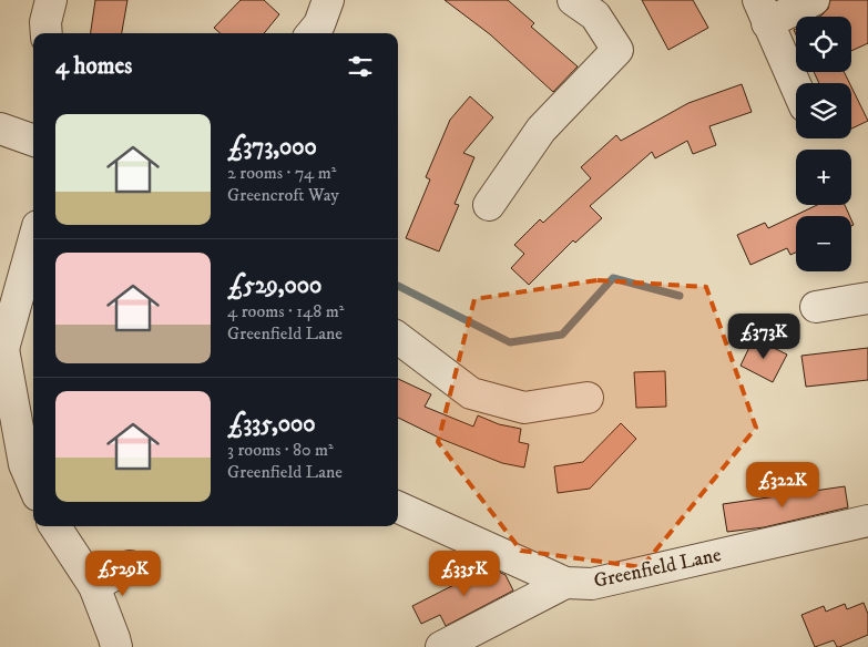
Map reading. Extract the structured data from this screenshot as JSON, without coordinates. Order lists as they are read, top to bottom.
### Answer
{
  "streets": {
    "street": ["Greenfield Lane"]
  },
  "page": {
    "map_buttons": ["+", "−"],
    "heading": "4 homes",
    "list": [
      {
        "name": "£373,000",
        "note": "2 rooms · 74 m² · Greencroft Way"
      },
      {
        "name": "£529,000",
        "note": "4 rooms · 148 m² · Greenfield Lane"
      },
      {
        "name": "£335,000",
        "note": "3 rooms · 80 m² · Greenfield Lane"
      }
    ],
    "price": [
      "£373K",
      "£322K",
      "£529K",
      "£335K"
    ]
  }
}
